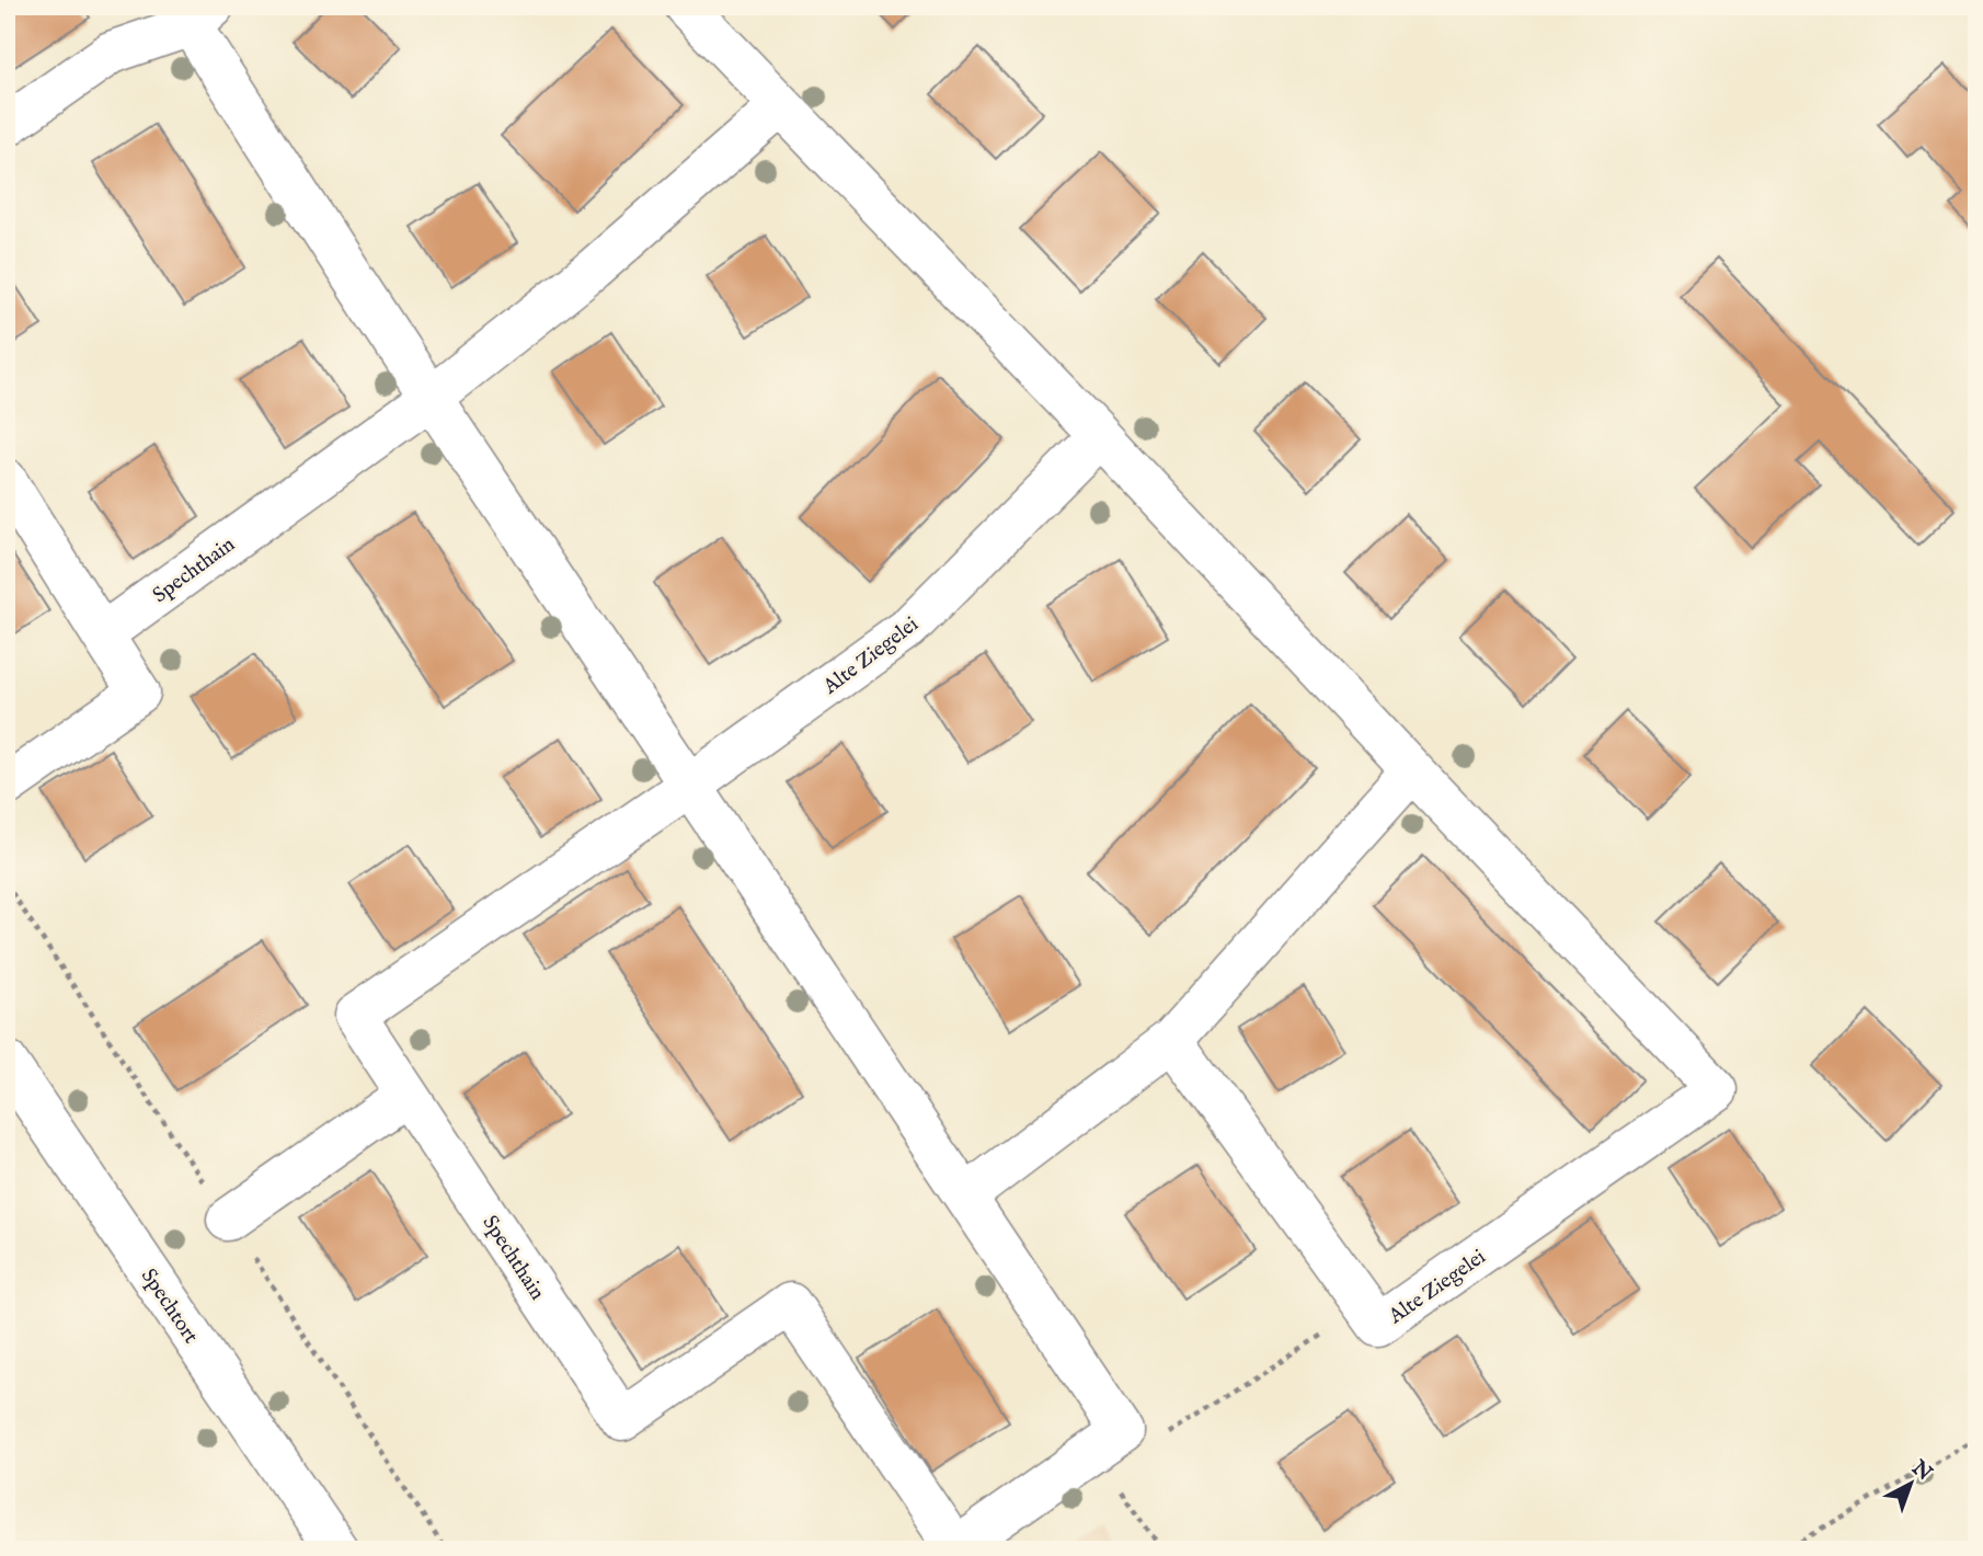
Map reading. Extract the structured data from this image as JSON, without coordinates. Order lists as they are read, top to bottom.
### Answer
{
  "streets": {
    "street": ["Spechthain", "Alte Ziegelei", "Spechtort"]
  },
  "crossings": [
    ["Spechthain", "Alte Ziegelei"]
  ],
  "north": "top right"
}
